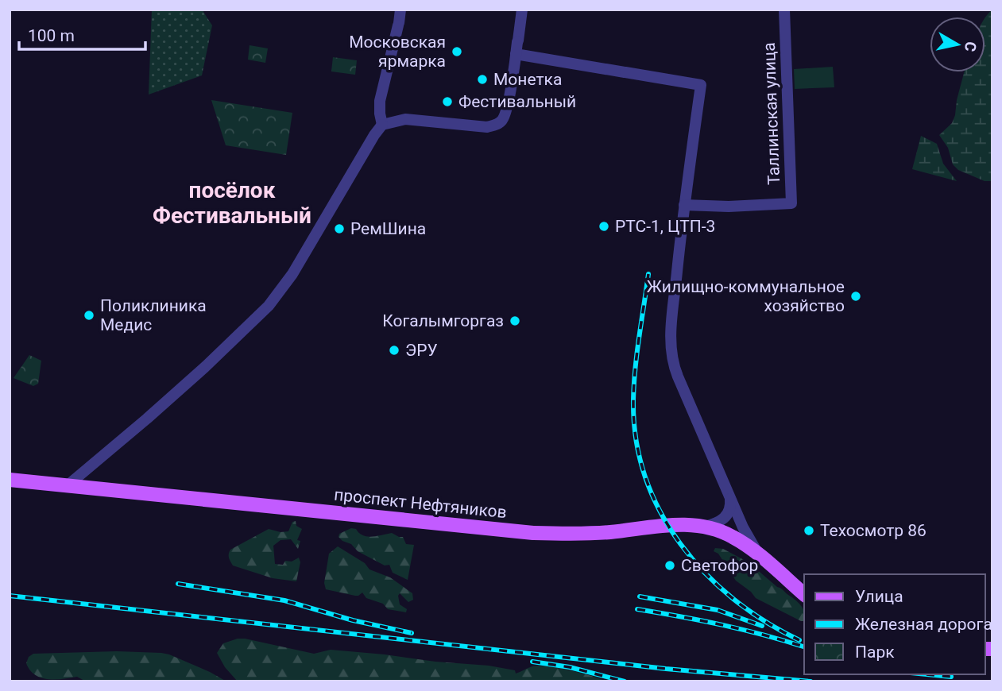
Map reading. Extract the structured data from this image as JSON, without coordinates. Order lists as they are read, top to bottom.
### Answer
{
  "streets": {
    "main road": ["проспект Нефтяников"],
    "street": ["Таллинская улица"]
  },
  "districts": ["посёлок Фестивальный"],
  "places": [
    "Московская ярмарка",
    "Монетка",
    "Фестивальный",
    "РТС-1, ЦТП-3",
    "РемШина",
    "Жилищно-коммунальное хозяйство",
    "Поликлиника Медис",
    "Когалымгоргаз",
    "ЭРУ",
    "Техосмотр 86",
    "Светофор"
  ],
  "legend": ["Улица", "Железная дорога", "Парк"],
  "scale_bar": "100 m",
  "north": "right"
}
